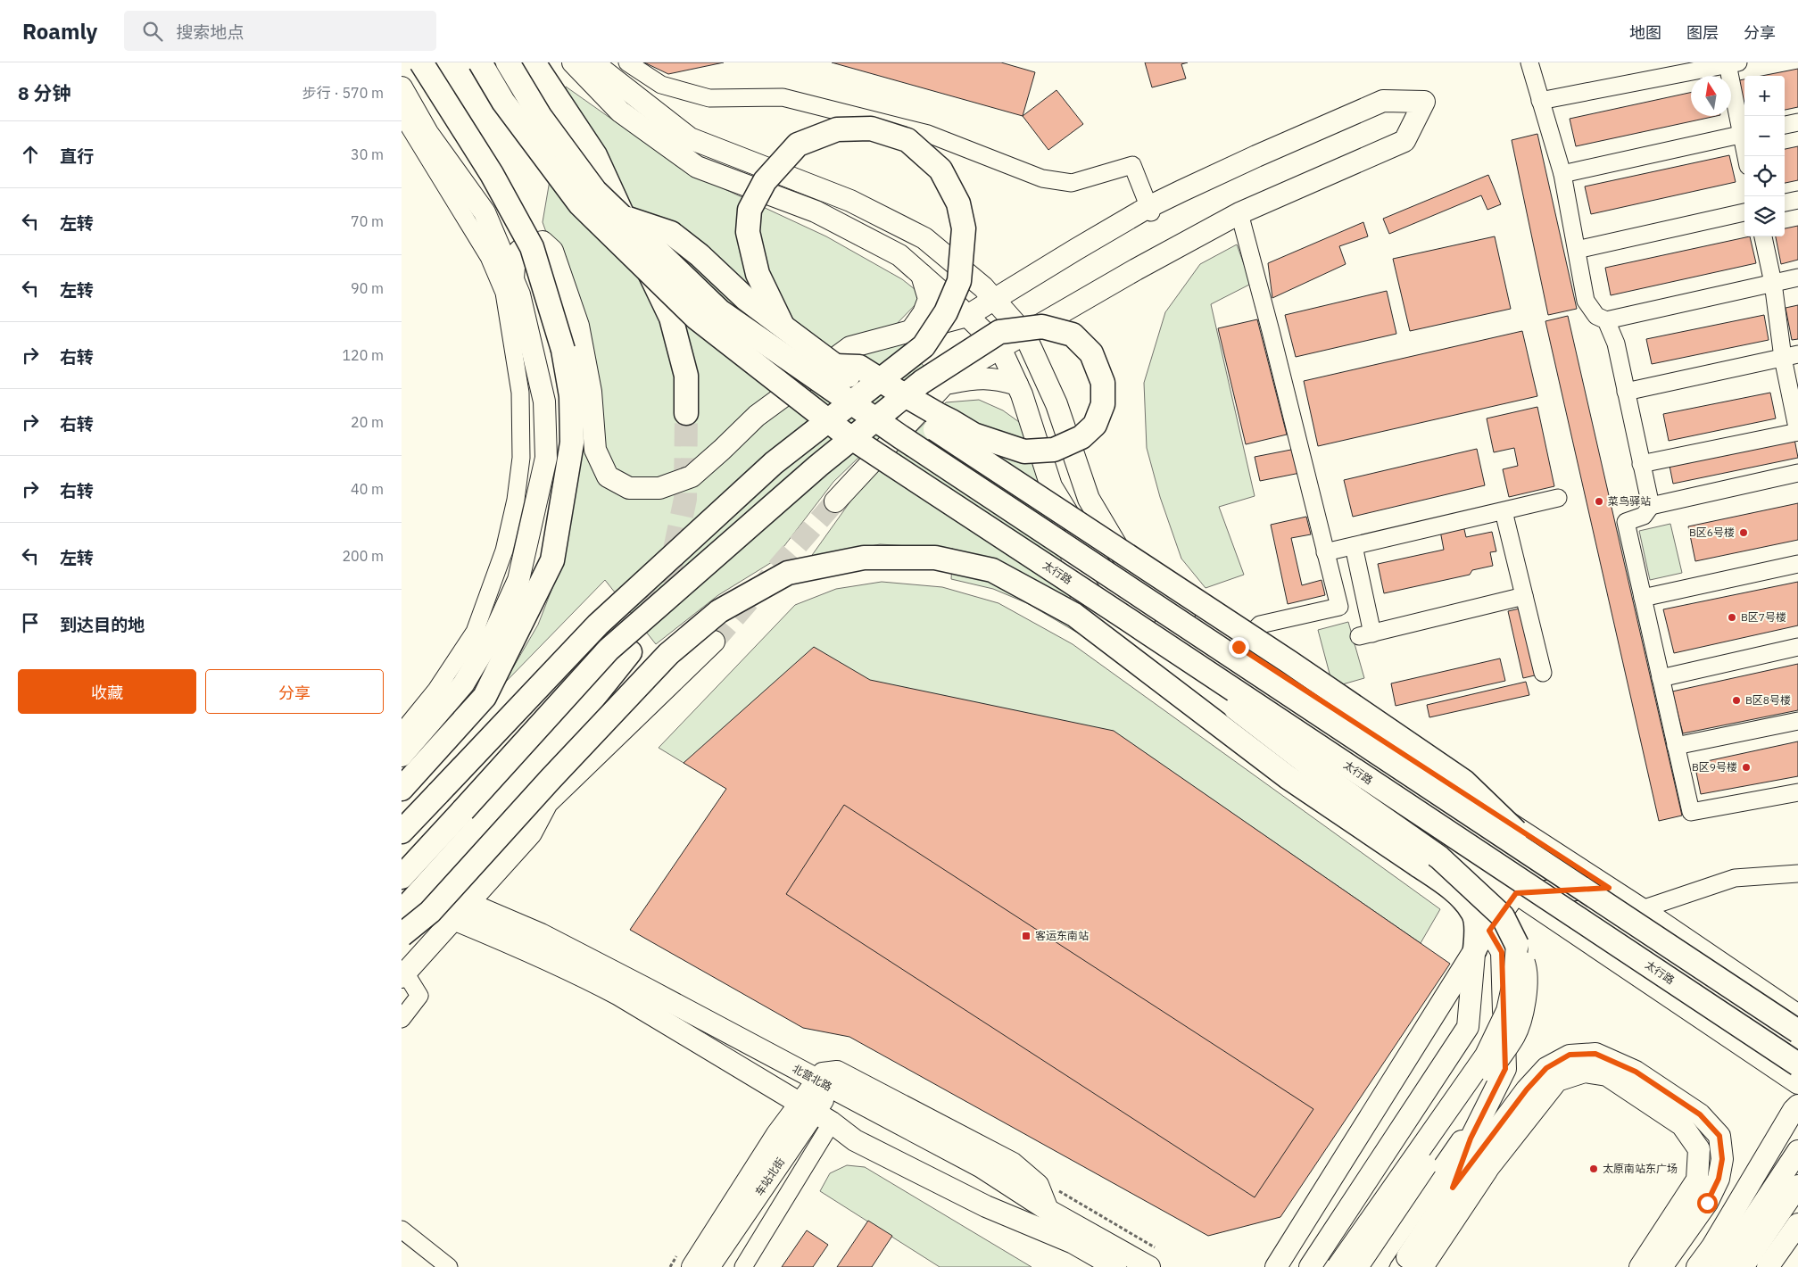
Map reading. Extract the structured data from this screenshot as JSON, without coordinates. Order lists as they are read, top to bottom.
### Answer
{
  "streets": {
    "highway": ["太行路"],
    "main road": ["北营北路", "车站北街"]
  },
  "crossings": [
    ["北营北路", "车站北街"]
  ],
  "places": {
    "other": [
      "菜鸟驿站",
      "B区6号楼",
      "B区7号楼",
      "B区8号楼",
      "B区9号楼",
      "太原南站东广场"
    ],
    "transit": ["客运东南站"]
  },
  "north": "top",
  "page": {
    "header": "Roamly",
    "search": "搜索地点",
    "nav": ["地图", "图层", "分享"],
    "heading": ["8 分钟", "步行 · 570 m"],
    "map_buttons": ["+", "−"],
    "list": [
      ["直行", "30 m"],
      ["左转", "70 m"],
      ["左转", "90 m"],
      ["右转", "120 m"],
      ["右转", "20 m"],
      ["右转", "40 m"],
      ["左转", "200 m"],
      "到达目的地"
    ],
    "buttons": ["收藏", "分享"]
  }
}
